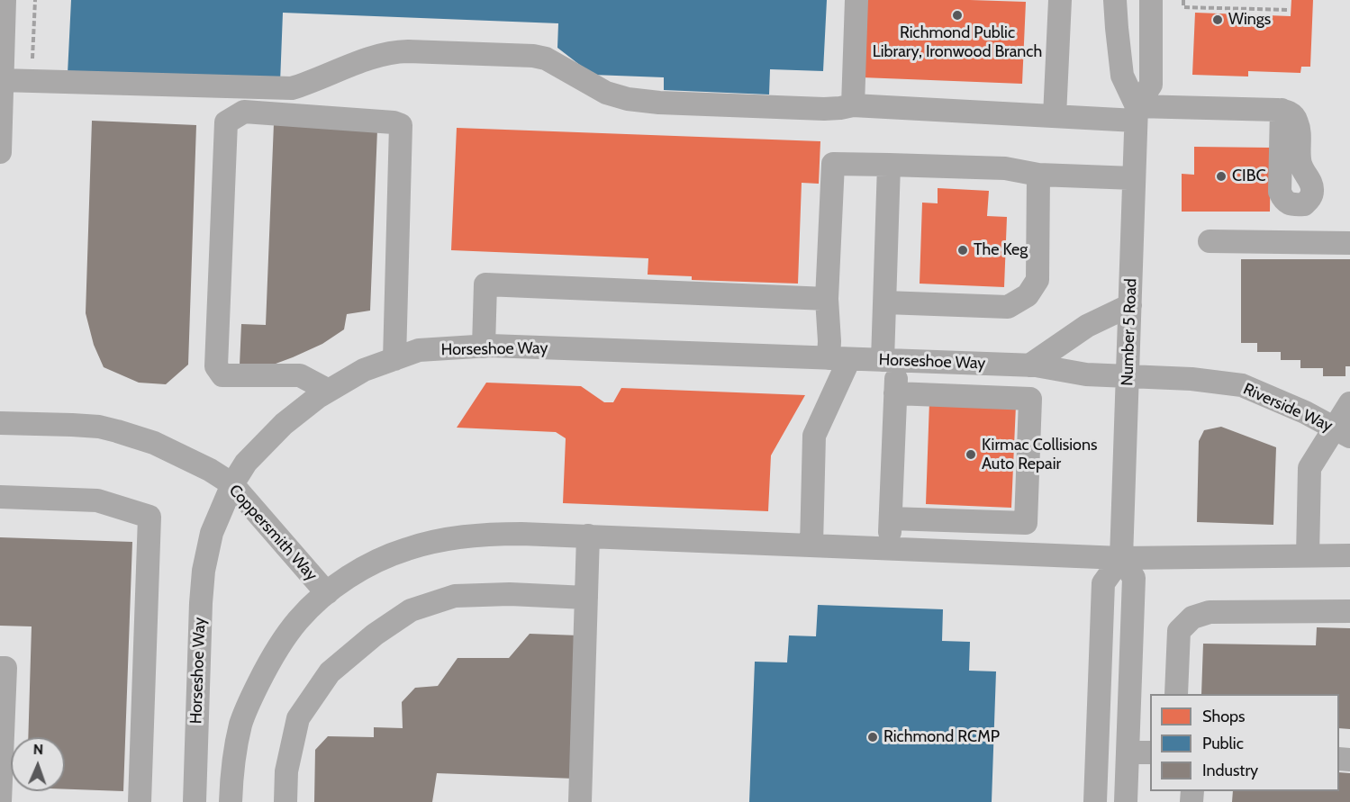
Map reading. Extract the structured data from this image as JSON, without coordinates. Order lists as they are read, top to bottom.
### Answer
{
  "streets": {
    "street": [
      "Number 5 Road",
      "Horseshoe Way",
      "Riverside Way",
      "Coppersmith Way"
    ]
  },
  "crossings": [
    ["Number 5 Road", "Horseshoe Way"],
    ["Number 5 Road", "Riverside Way"],
    ["Horseshoe Way", "Riverside Way"],
    ["Horseshoe Way", "Coppersmith Way"]
  ],
  "places": [
    "Richmond Public Library, Ironwood Branch",
    "Wings",
    "CIBC",
    "The Keg",
    "Kirmac Collisions Auto Repair",
    "Richmond RCMP"
  ],
  "legend": ["Shops", "Public", "Industry"],
  "north": "top"
}
